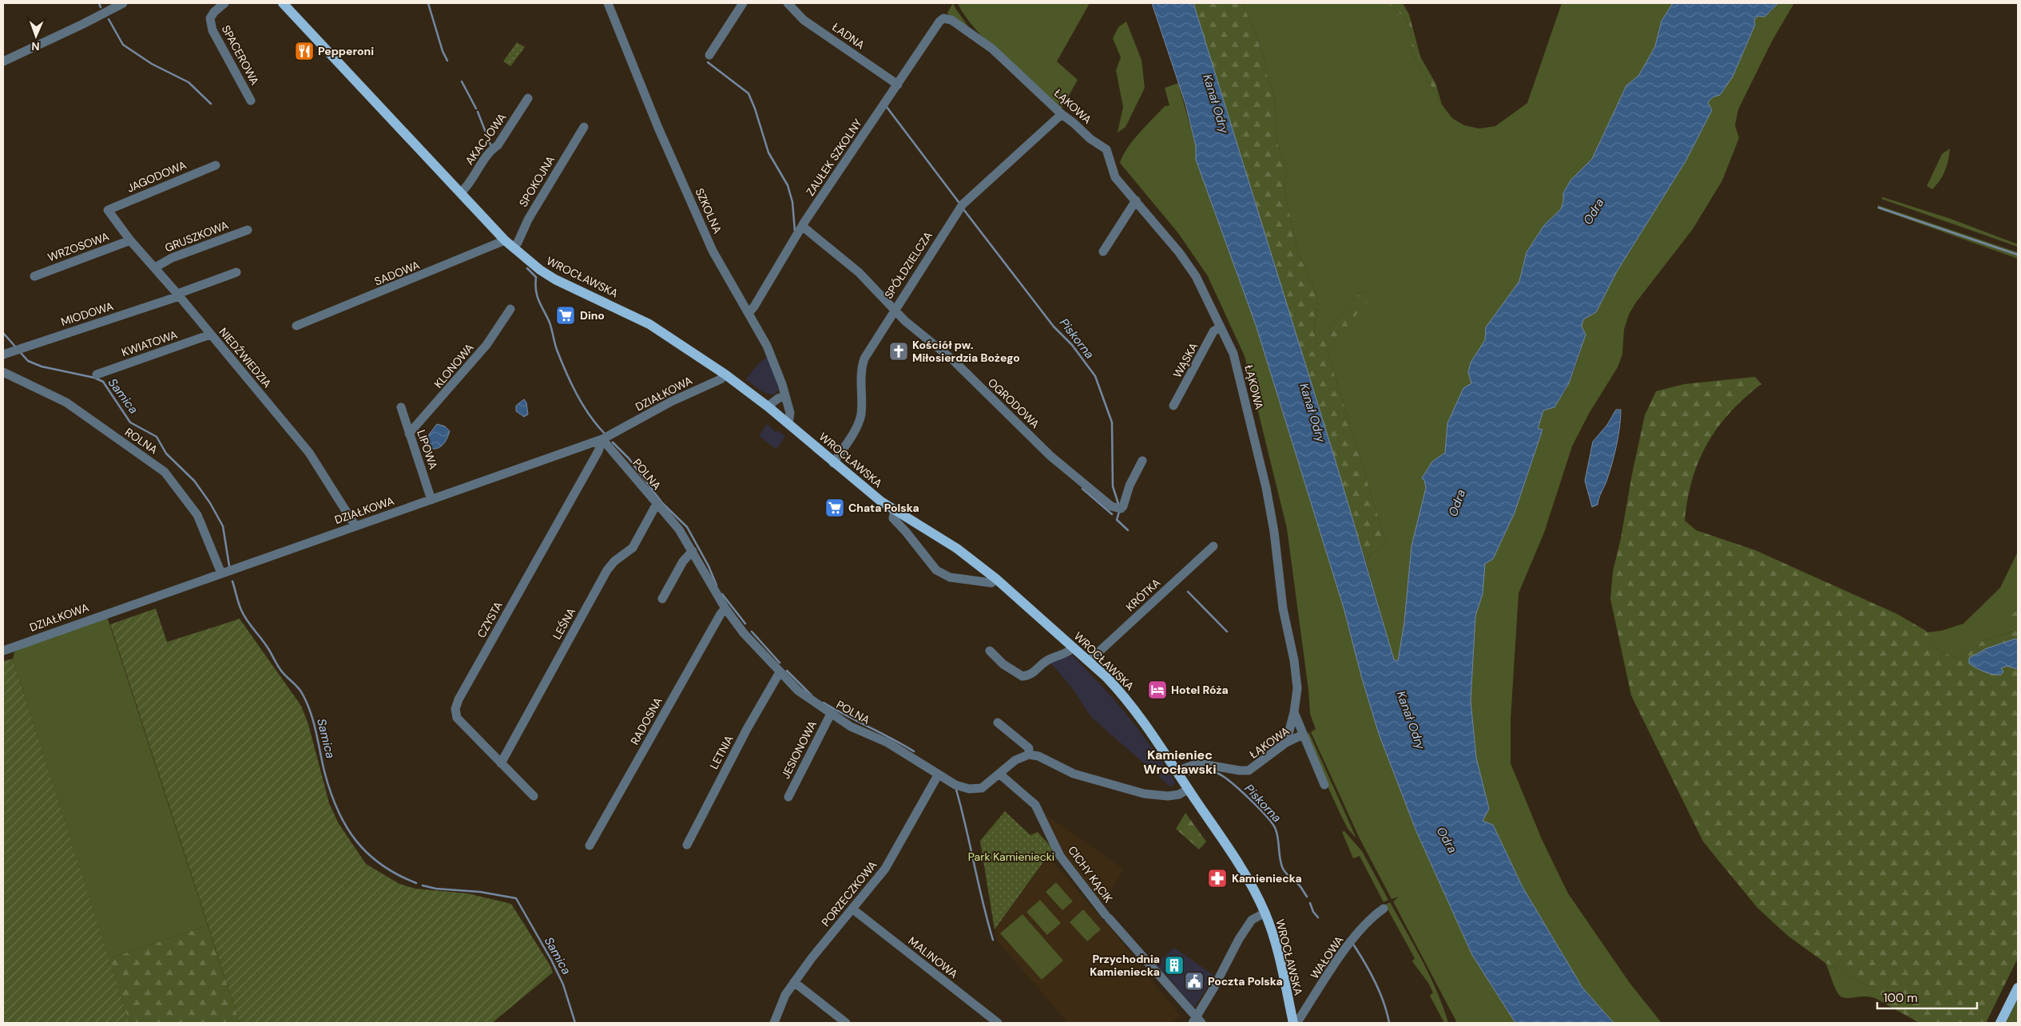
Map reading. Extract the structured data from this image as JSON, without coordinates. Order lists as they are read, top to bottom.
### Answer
{
  "streets": {
    "main road": ["WROCŁAWSKA"],
    "street": [
      "ŁADNA",
      "SPACEROWA",
      "ŁĄKOWA",
      "AKACJOWA",
      "ZAUŁEK SZKOLNY",
      "JAGODOWA",
      "SPOKOJNA",
      "SZKOLNA",
      "GRUSZKOWA",
      "WRZOSOWA",
      "SPÓŁDZIELCZA",
      "SADOWA",
      "MIODOWA",
      "KWIATOWA",
      "NIEDŹWIEDZIA",
      "WĄSKA",
      "KLONOWA",
      "DZIAŁKOWA",
      "OGRODOWA",
      "ROLNA",
      "LIPOWA",
      "POLNA",
      "KRÓTKA",
      "CZYSTA",
      "LEŚNA",
      "RADOSNA",
      "JESIONOWA",
      "LETNIA",
      "CICHY KĄCIK",
      "PORZECZKOWA",
      "MALINOWA",
      "WAŁOWA"
    ]
  },
  "crossings": [
    ["ŁADNA", "ZAUŁEK SZKOLNY"],
    ["ŁĄKOWA", "ZAUŁEK SZKOLNY"],
    ["ŁĄKOWA", "SPÓŁDZIELCZA"],
    ["ŁĄKOWA", "WROCŁAWSKA"],
    ["ŁĄKOWA", "WĄSKA"],
    ["AKACJOWA", "WROCŁAWSKA"],
    ["ZAUŁEK SZKOLNY", "SZKOLNA"],
    ["ZAUŁEK SZKOLNY", "OGRODOWA"],
    ["JAGODOWA", "NIEDŹWIEDZIA"],
    ["SPOKOJNA", "WROCŁAWSKA"],
    ["SZKOLNA", "WROCŁAWSKA"],
    ["GRUSZKOWA", "NIEDŹWIEDZIA"],
    ["WRZOSOWA", "NIEDŹWIEDZIA"],
    ["SPÓŁDZIELCZA", "WROCŁAWSKA"],
    ["SPÓŁDZIELCZA", "OGRODOWA"],
    ["SADOWA", "WROCŁAWSKA"],
    ["WROCŁAWSKA", "DZIAŁKOWA"],
    ["WROCŁAWSKA", "KRÓTKA"],
    ["WROCŁAWSKA", "WAŁOWA"],
    ["MIODOWA", "NIEDŹWIEDZIA"],
    ["KWIATOWA", "NIEDŹWIEDZIA"],
    ["NIEDŹWIEDZIA", "DZIAŁKOWA"],
    ["KLONOWA", "LIPOWA"],
    ["DZIAŁKOWA", "ROLNA"],
    ["DZIAŁKOWA", "LIPOWA"],
    ["DZIAŁKOWA", "POLNA"],
    ["DZIAŁKOWA", "CZYSTA"],
    ["POLNA", "CZYSTA"],
    ["POLNA", "LEŚNA"],
    ["POLNA", "RADOSNA"],
    ["POLNA", "JESIONOWA"],
    ["POLNA", "LETNIA"],
    ["POLNA", "CICHY KĄCIK"],
    ["POLNA", "PORZECZKOWA"],
    ["CZYSTA", "LEŚNA"],
    ["PORZECZKOWA", "MALINOWA"]
  ],
  "districts": ["Kamieniec Wrocławski"],
  "water": [
    "Kanał Odry",
    "Odra",
    "Piskorna",
    "Samica"
  ],
  "parks": ["Park Kamieniecki"],
  "places": {
    "restaurant": ["Pepperoni"],
    "supermarket": ["Dino", "Chata Polska"],
    "church": ["Kościół pw. Miłosierdzia Bożego"],
    "hotel": ["Hotel Róża"],
    "pharmacy": ["Kamieniecka"],
    "building": ["Przychodnia Kamieniecka"],
    "public building": ["Poczta Polska"]
  },
  "scale_bar": "100 m",
  "north": "bottom"
}
